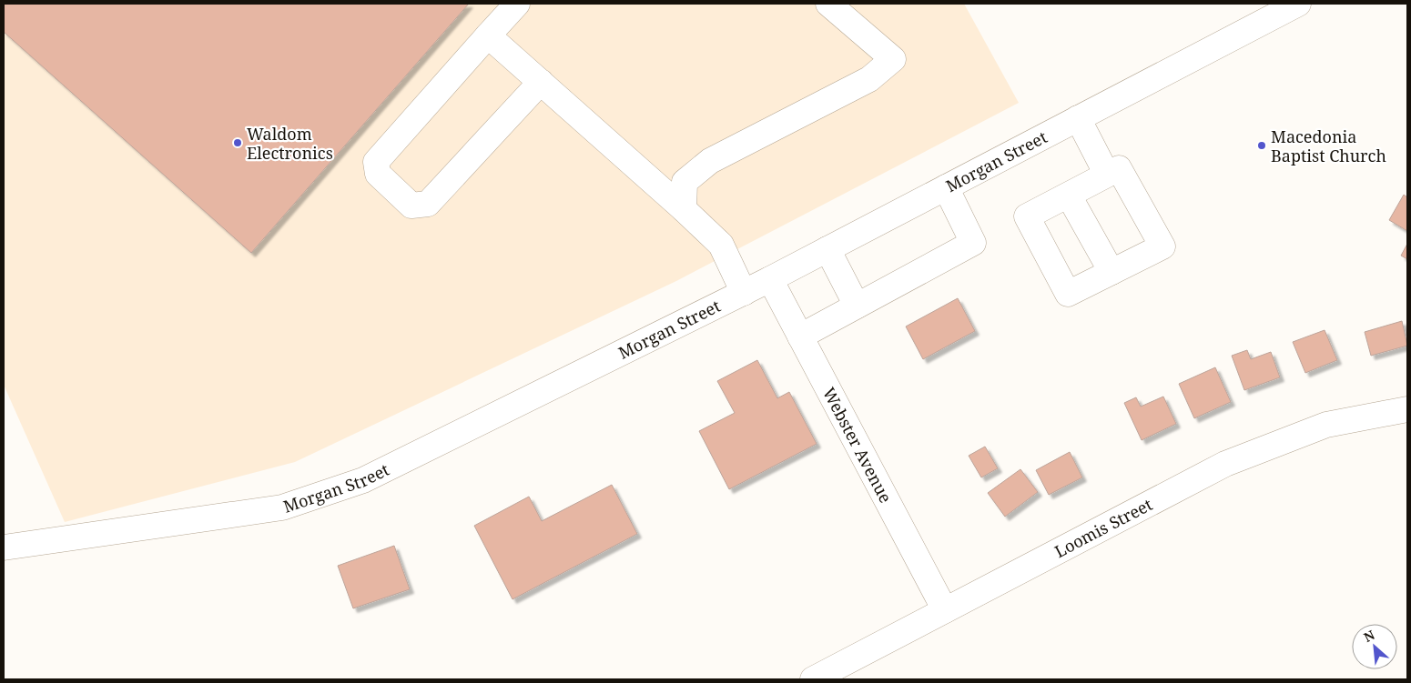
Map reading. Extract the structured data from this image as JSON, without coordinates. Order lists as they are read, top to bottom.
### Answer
{
  "streets": {
    "main road": ["Morgan Street", "Webster Avenue", "Loomis Street"]
  },
  "crossings": [
    ["Morgan Street", "Webster Avenue"],
    ["Webster Avenue", "Loomis Street"]
  ],
  "places": ["Waldom Electronics", "Macedonia Baptist Church"],
  "north": "top left"
}
